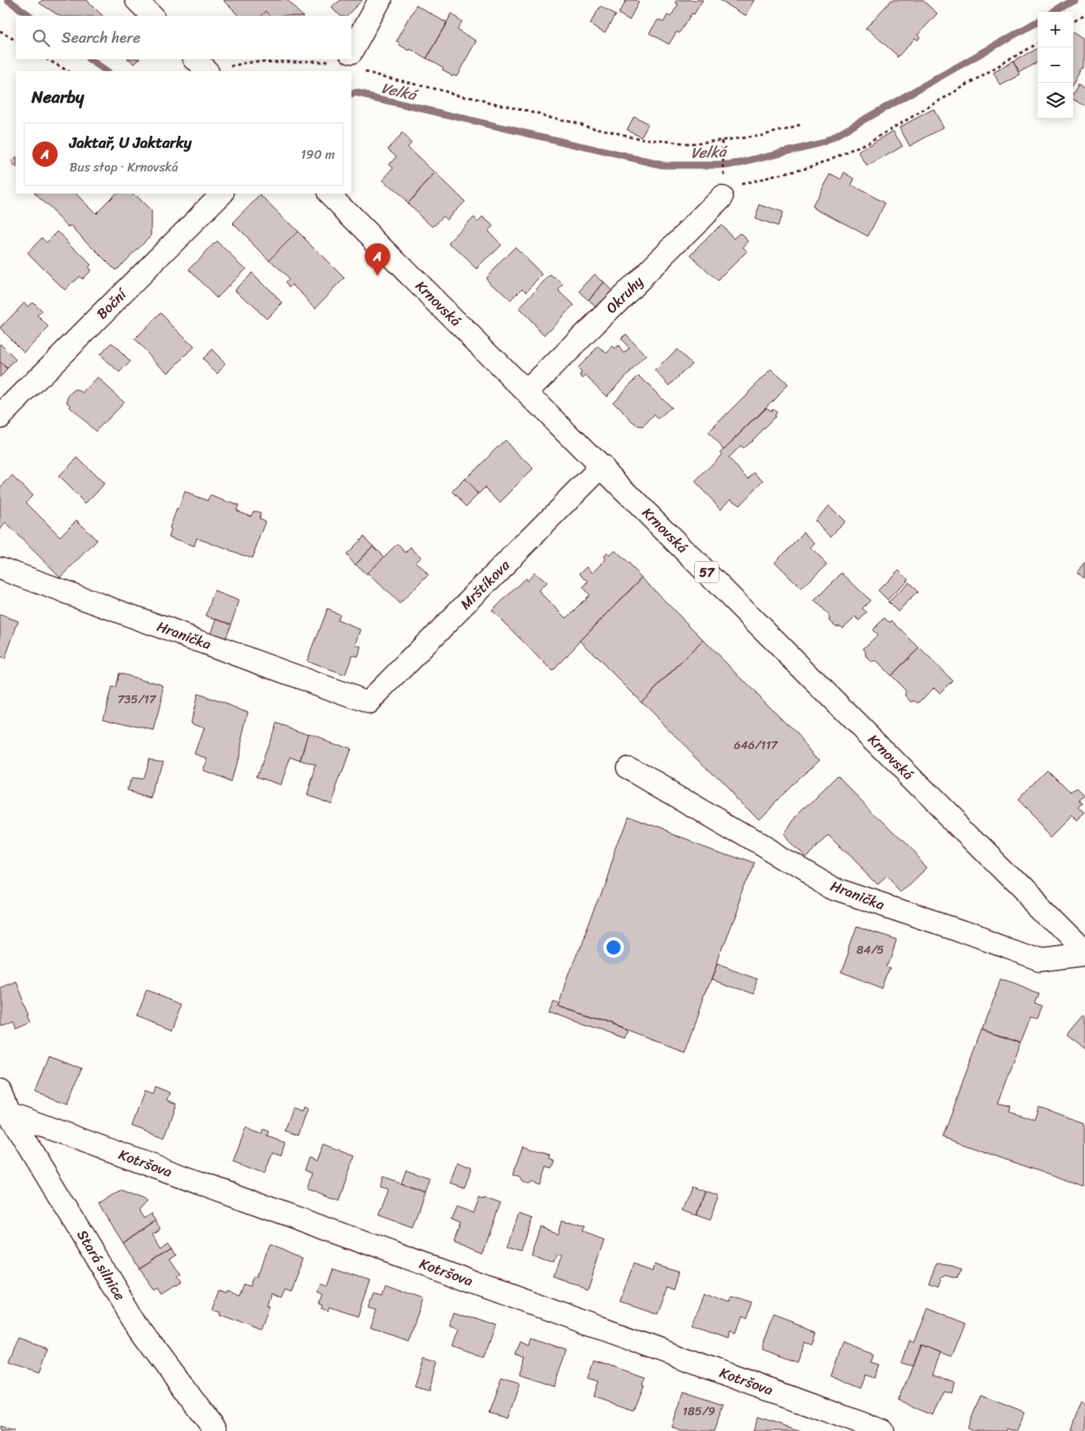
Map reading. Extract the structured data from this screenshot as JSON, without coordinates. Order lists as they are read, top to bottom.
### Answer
{
  "streets": {
    "street": [
      "Okruhy",
      "Krnovská",
      "Boční",
      "57",
      "Mrštíkova",
      "Hranička",
      "Kotršova",
      "Stará silnice"
    ]
  },
  "crossings": [
    ["Okruhy", "Krnovská"],
    ["Krnovská", "Mrštíkova"],
    ["Krnovská", "Hranička"],
    ["Mrštíkova", "Hranička"],
    ["Kotršova", "Stará silnice"]
  ],
  "water": ["Velká"],
  "house_numbers": [
    "735/17",
    "646/117",
    "84/5",
    "185/9"
  ],
  "page": {
    "map_buttons": ["+", "−"],
    "search": "Search here",
    "heading": "Nearby",
    "list": [
      {
        "mark": "A",
        "name": "Jaktař, U Jaktarky",
        "note": "Bus stop · Krnovská",
        "value": "190 m"
      }
    ],
    "pins": "A"
  }
}
